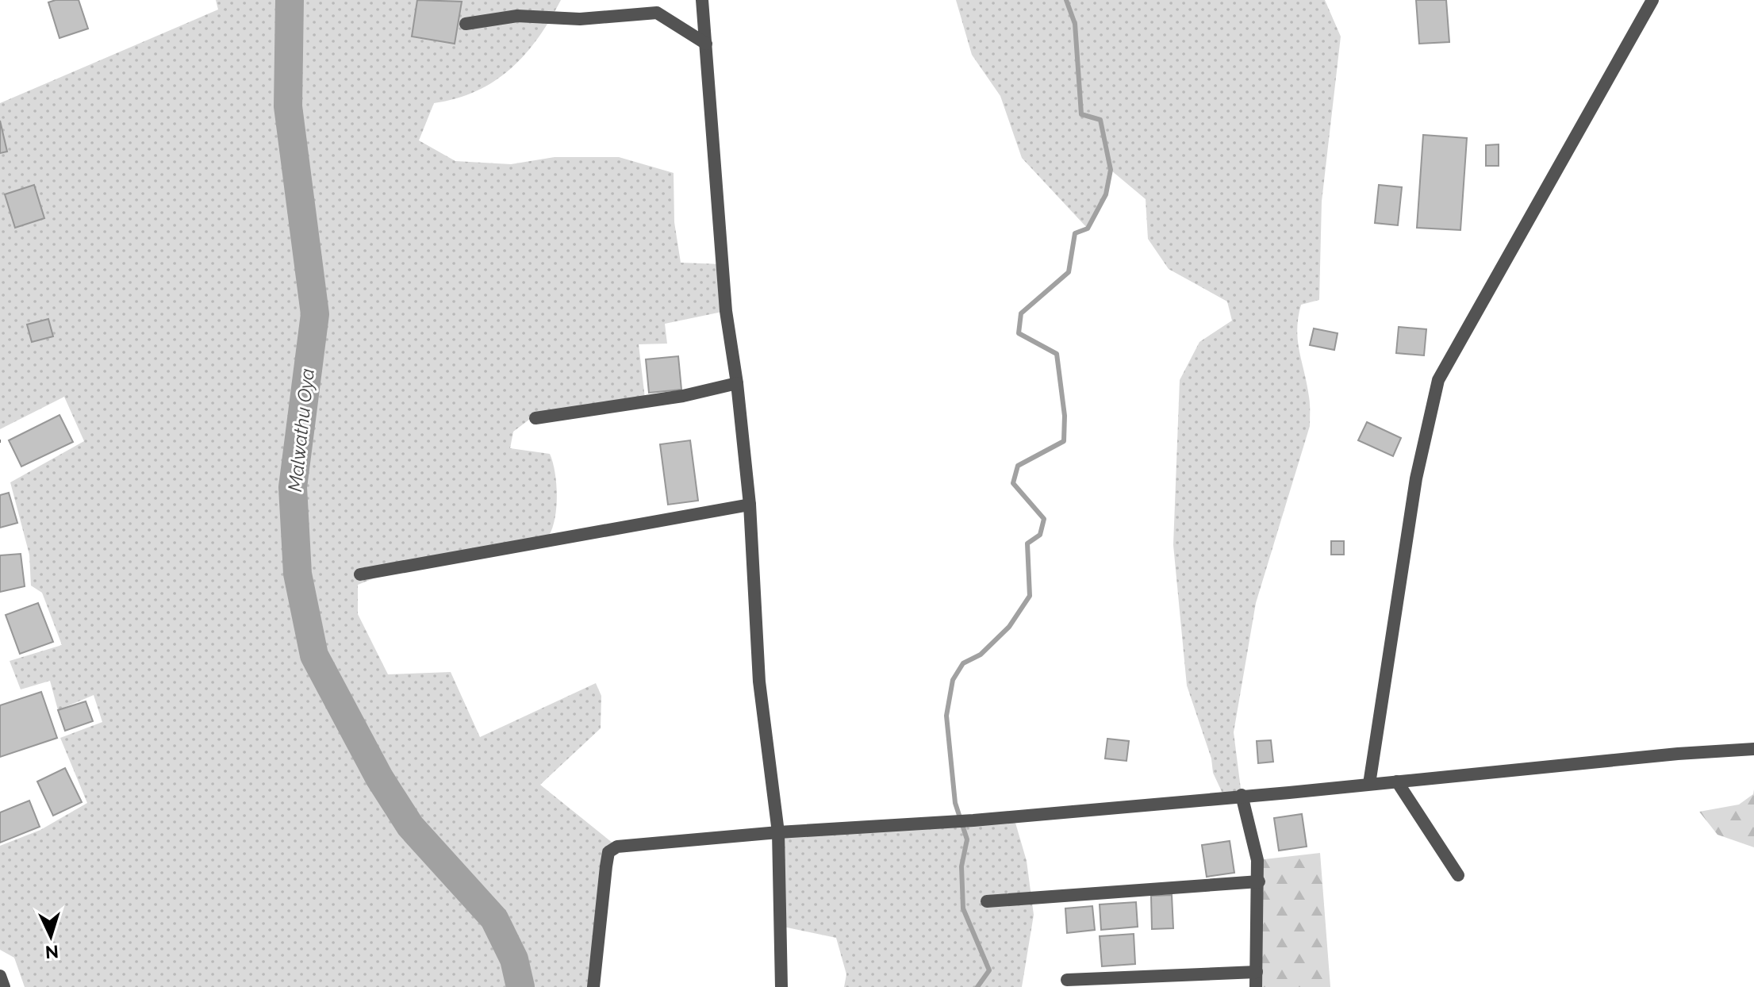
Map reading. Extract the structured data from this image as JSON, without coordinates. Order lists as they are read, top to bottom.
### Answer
{
  "water": ["Malwathu Oya"],
  "north": "bottom"
}
